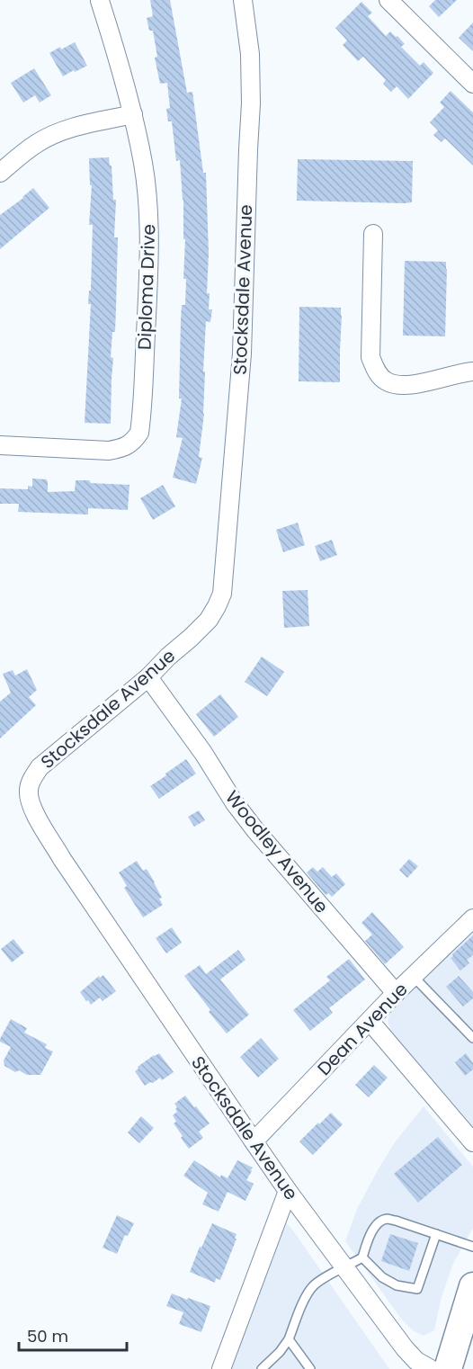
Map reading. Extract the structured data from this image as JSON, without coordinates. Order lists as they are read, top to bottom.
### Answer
{
  "streets": {
    "street": [
      "Diploma Drive",
      "Stocksdale Avenue",
      "Woodley Avenue",
      "Dean Avenue"
    ]
  },
  "crossings": [
    ["Stocksdale Avenue", "Woodley Avenue"],
    ["Stocksdale Avenue", "Dean Avenue"],
    ["Woodley Avenue", "Dean Avenue"]
  ],
  "scale_bar": "50 m"
}
